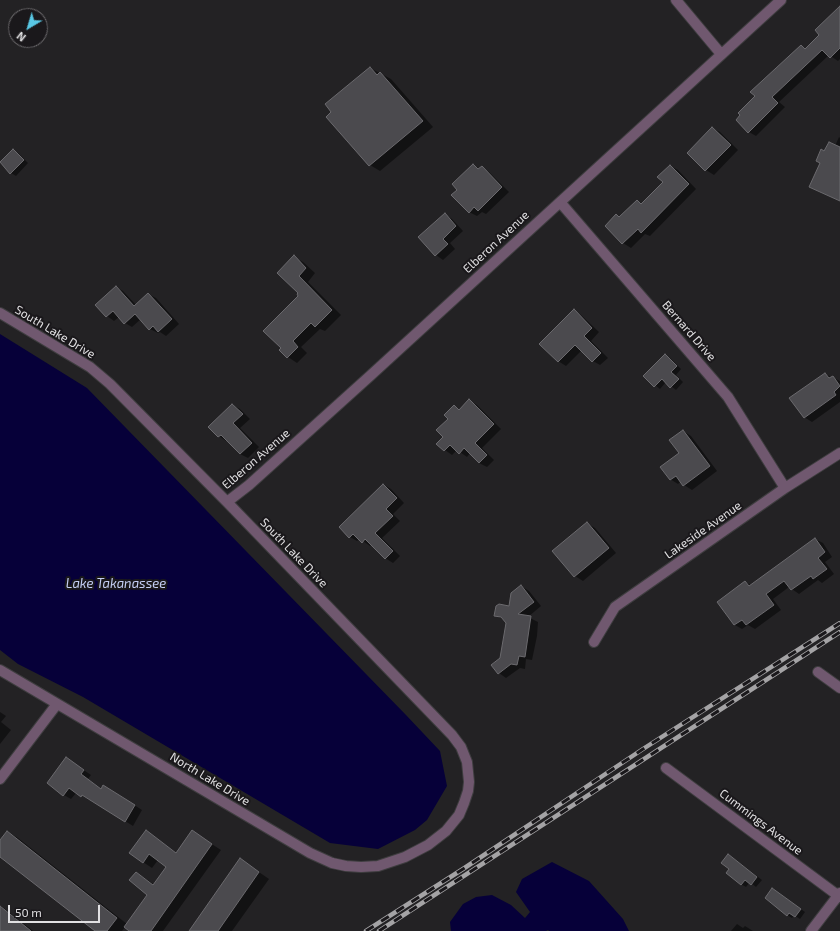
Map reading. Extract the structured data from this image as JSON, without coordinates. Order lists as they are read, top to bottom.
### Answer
{
  "streets": {
    "street": [
      "Elberon Avenue",
      "Bernard Drive",
      "South Lake Drive",
      "Lakeside Avenue",
      "North Lake Drive",
      "Cummings Avenue"
    ]
  },
  "crossings": [
    ["Elberon Avenue", "Bernard Drive"],
    ["Elberon Avenue", "South Lake Drive"],
    ["Bernard Drive", "Lakeside Avenue"],
    ["South Lake Drive", "North Lake Drive"]
  ],
  "water": ["Lake Takanassee"],
  "scale_bar": "50 m",
  "north": "bottom left"
}
